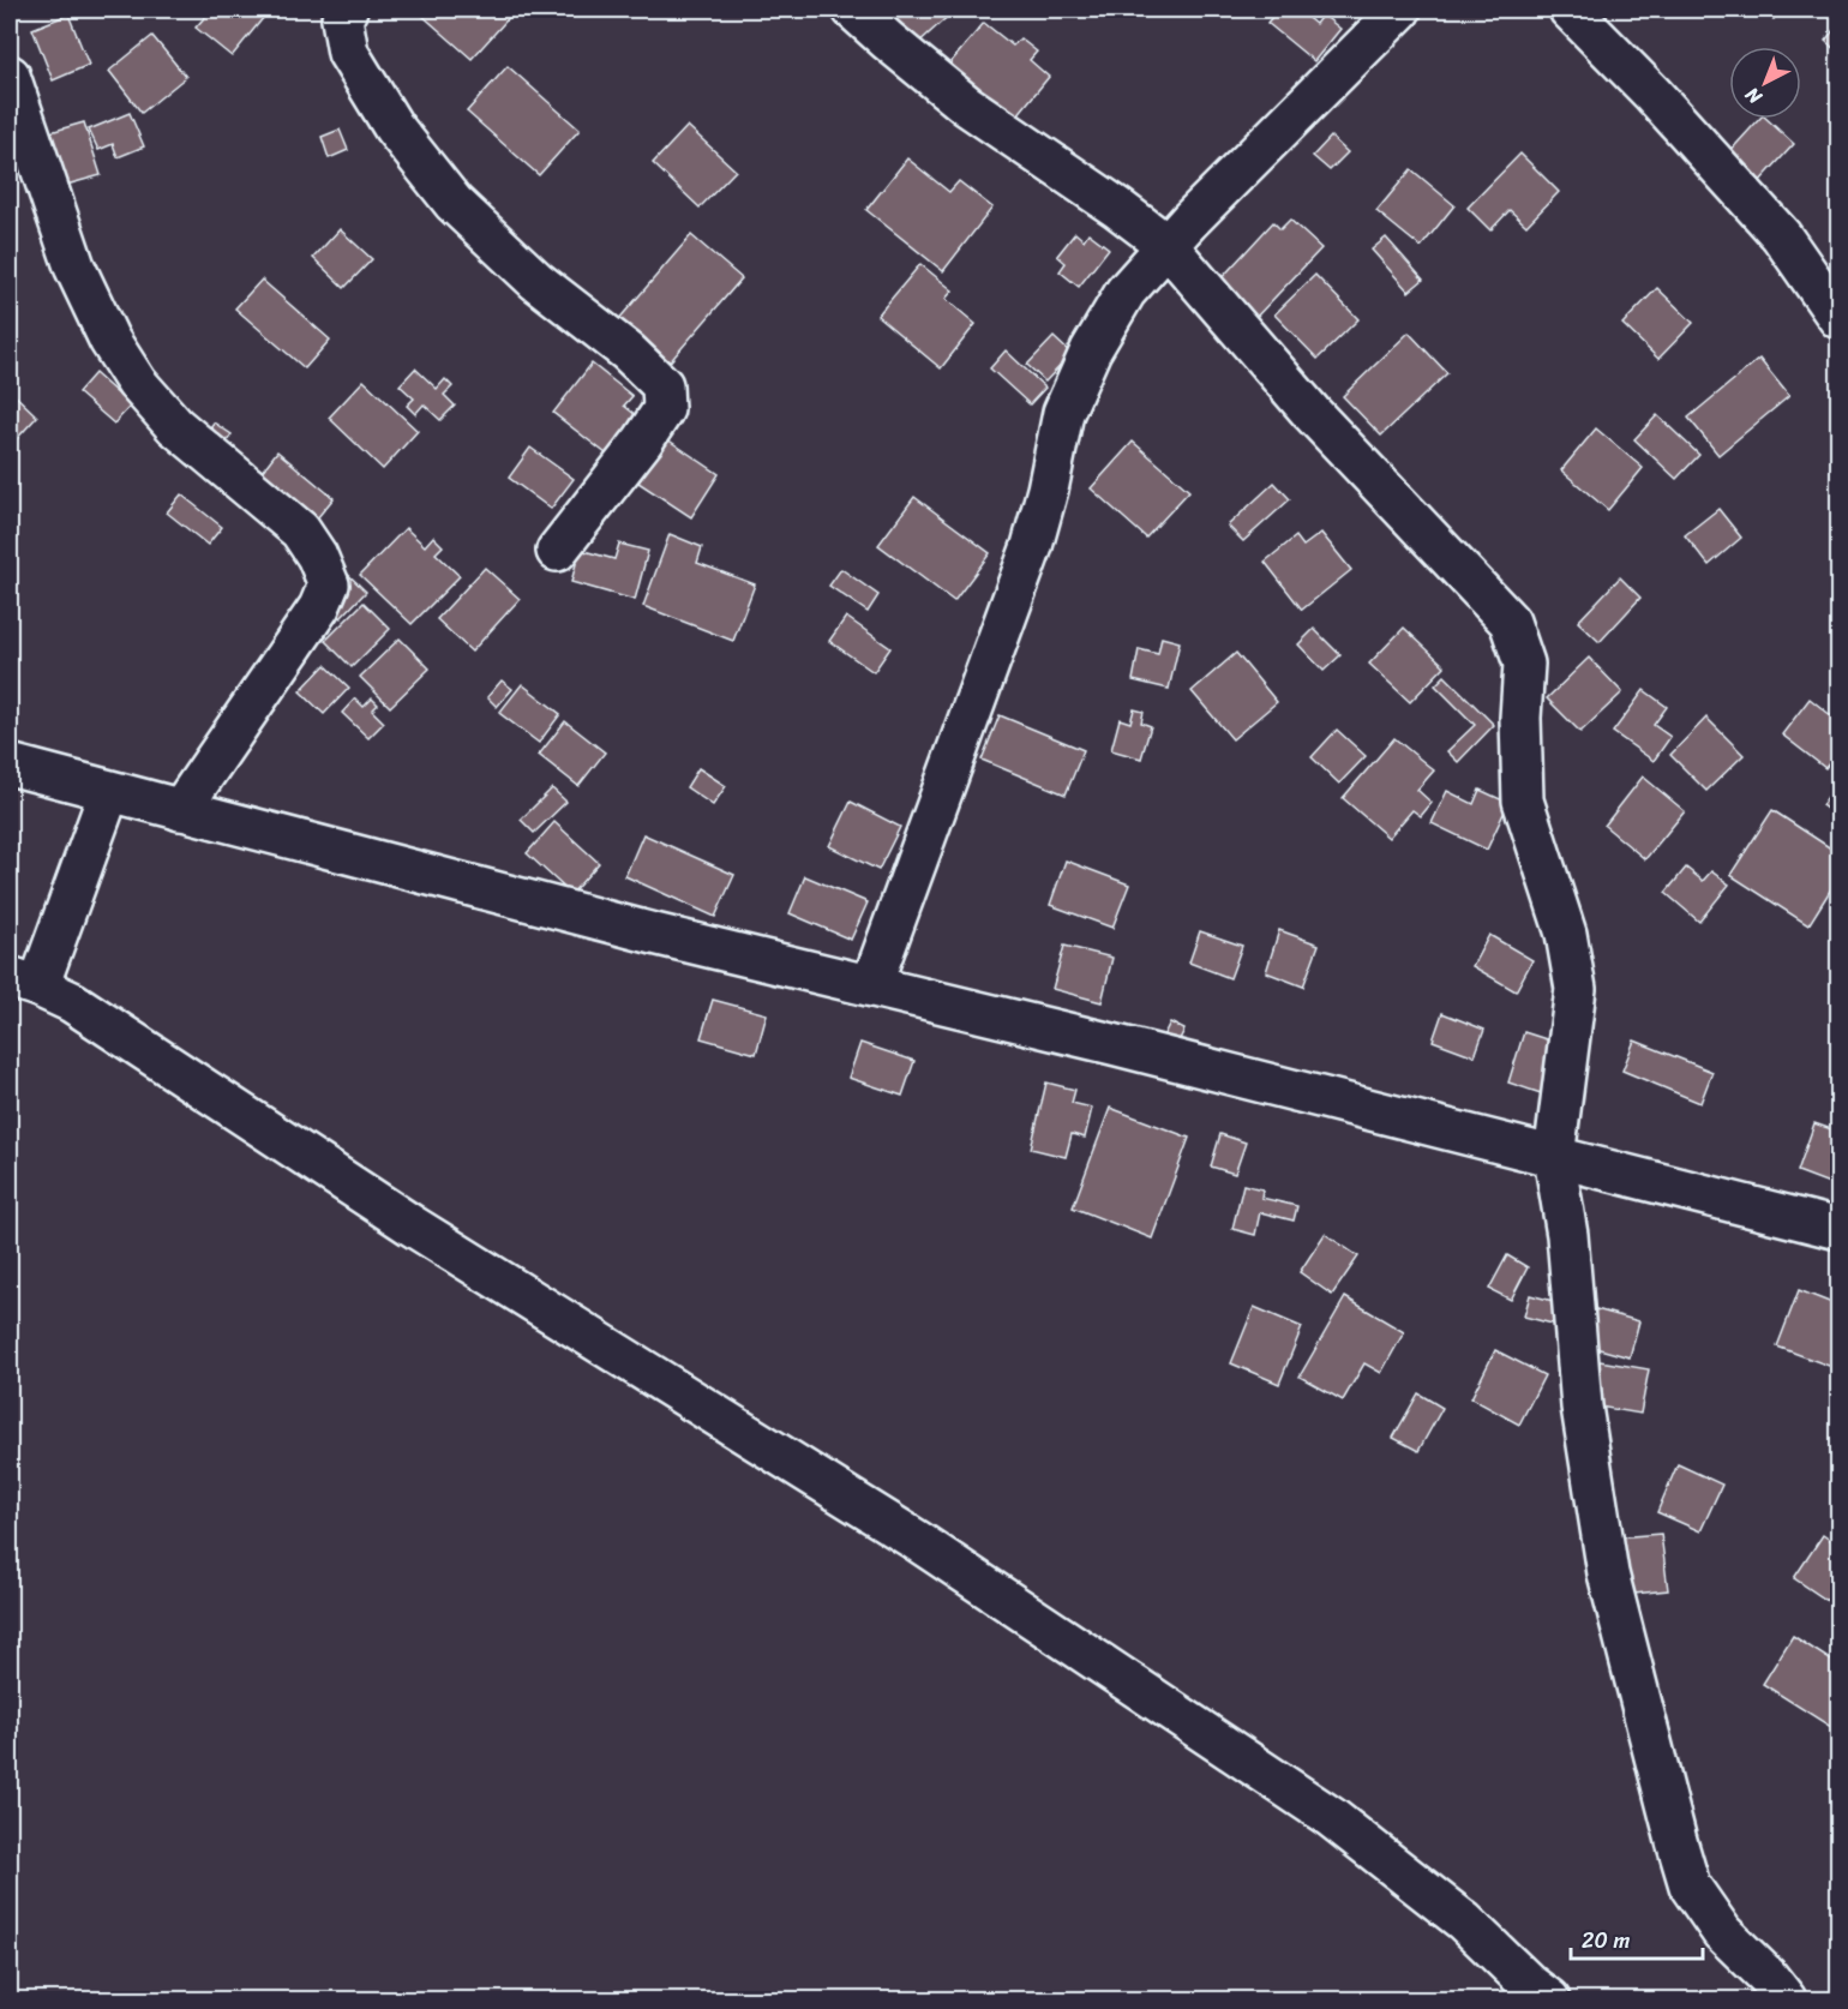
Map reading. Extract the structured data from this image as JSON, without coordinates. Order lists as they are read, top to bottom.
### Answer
{
  "scale_bar": "20 m",
  "north": "bottom left"
}
